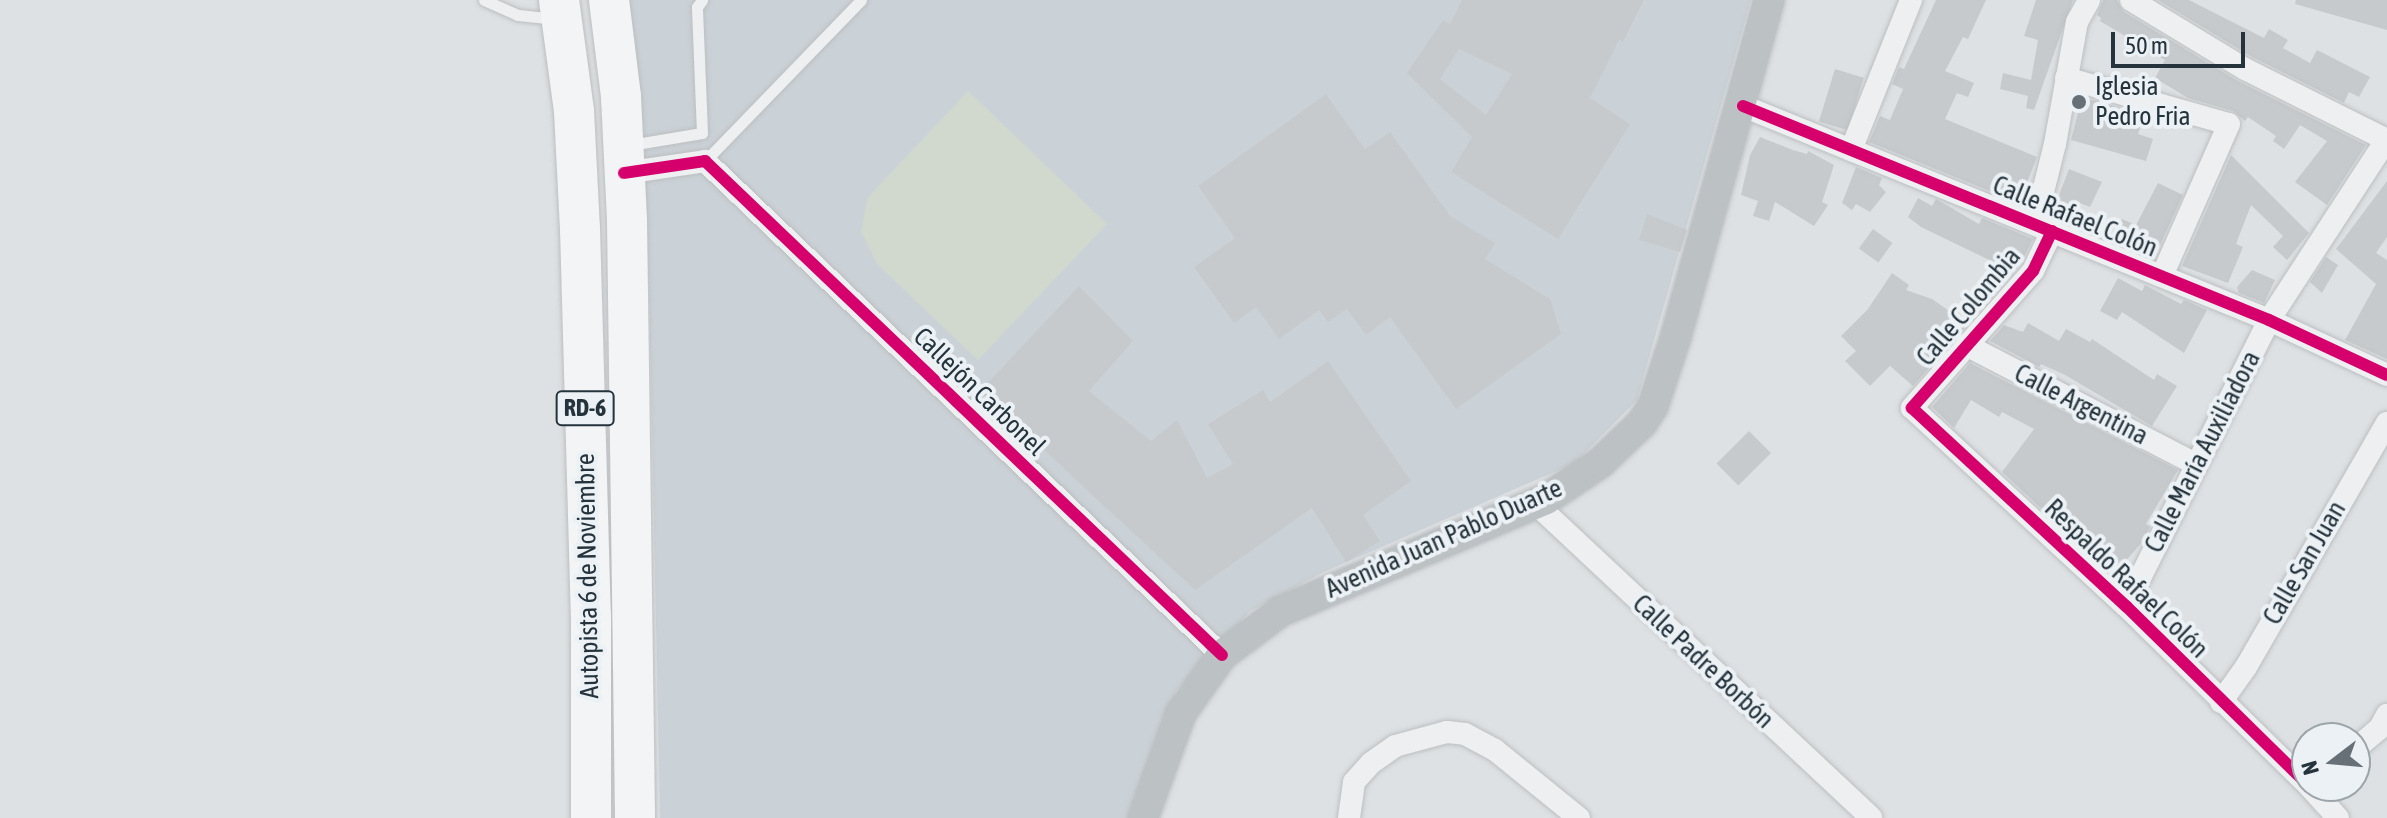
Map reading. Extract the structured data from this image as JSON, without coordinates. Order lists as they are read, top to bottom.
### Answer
{
  "streets": {
    "highway": ["RD-6", "Autopista 6 de Noviembre"],
    "main road": ["Avenida Juan Pablo Duarte"],
    "street": [
      "Calle Rafael Colón",
      "Calle Colombia",
      "Callejón Carbonel",
      "Calle Argentina",
      "Calle María Auxiliadora",
      "Calle San Juan",
      "Respaldo Rafael Colón",
      "Calle Padre Borbón"
    ]
  },
  "crossings": [
    ["Calle Rafael Colón", "Calle Colombia"],
    ["Calle Rafael Colón", "Calle María Auxiliadora"],
    ["Calle Rafael Colón", "Avenida Juan Pablo Duarte"],
    ["Calle Colombia", "Calle Argentina"],
    ["Calle Colombia", "Respaldo Rafael Colón"],
    ["Callejón Carbonel", "Avenida Juan Pablo Duarte"],
    ["Calle Argentina", "Calle María Auxiliadora"],
    ["Calle María Auxiliadora", "Respaldo Rafael Colón"],
    ["Avenida Juan Pablo Duarte", "Calle Padre Borbón"],
    ["Calle San Juan", "Respaldo Rafael Colón"]
  ],
  "places": ["Iglesia Pedro Fria"],
  "scale_bar": "50 m",
  "north": "left"
}
